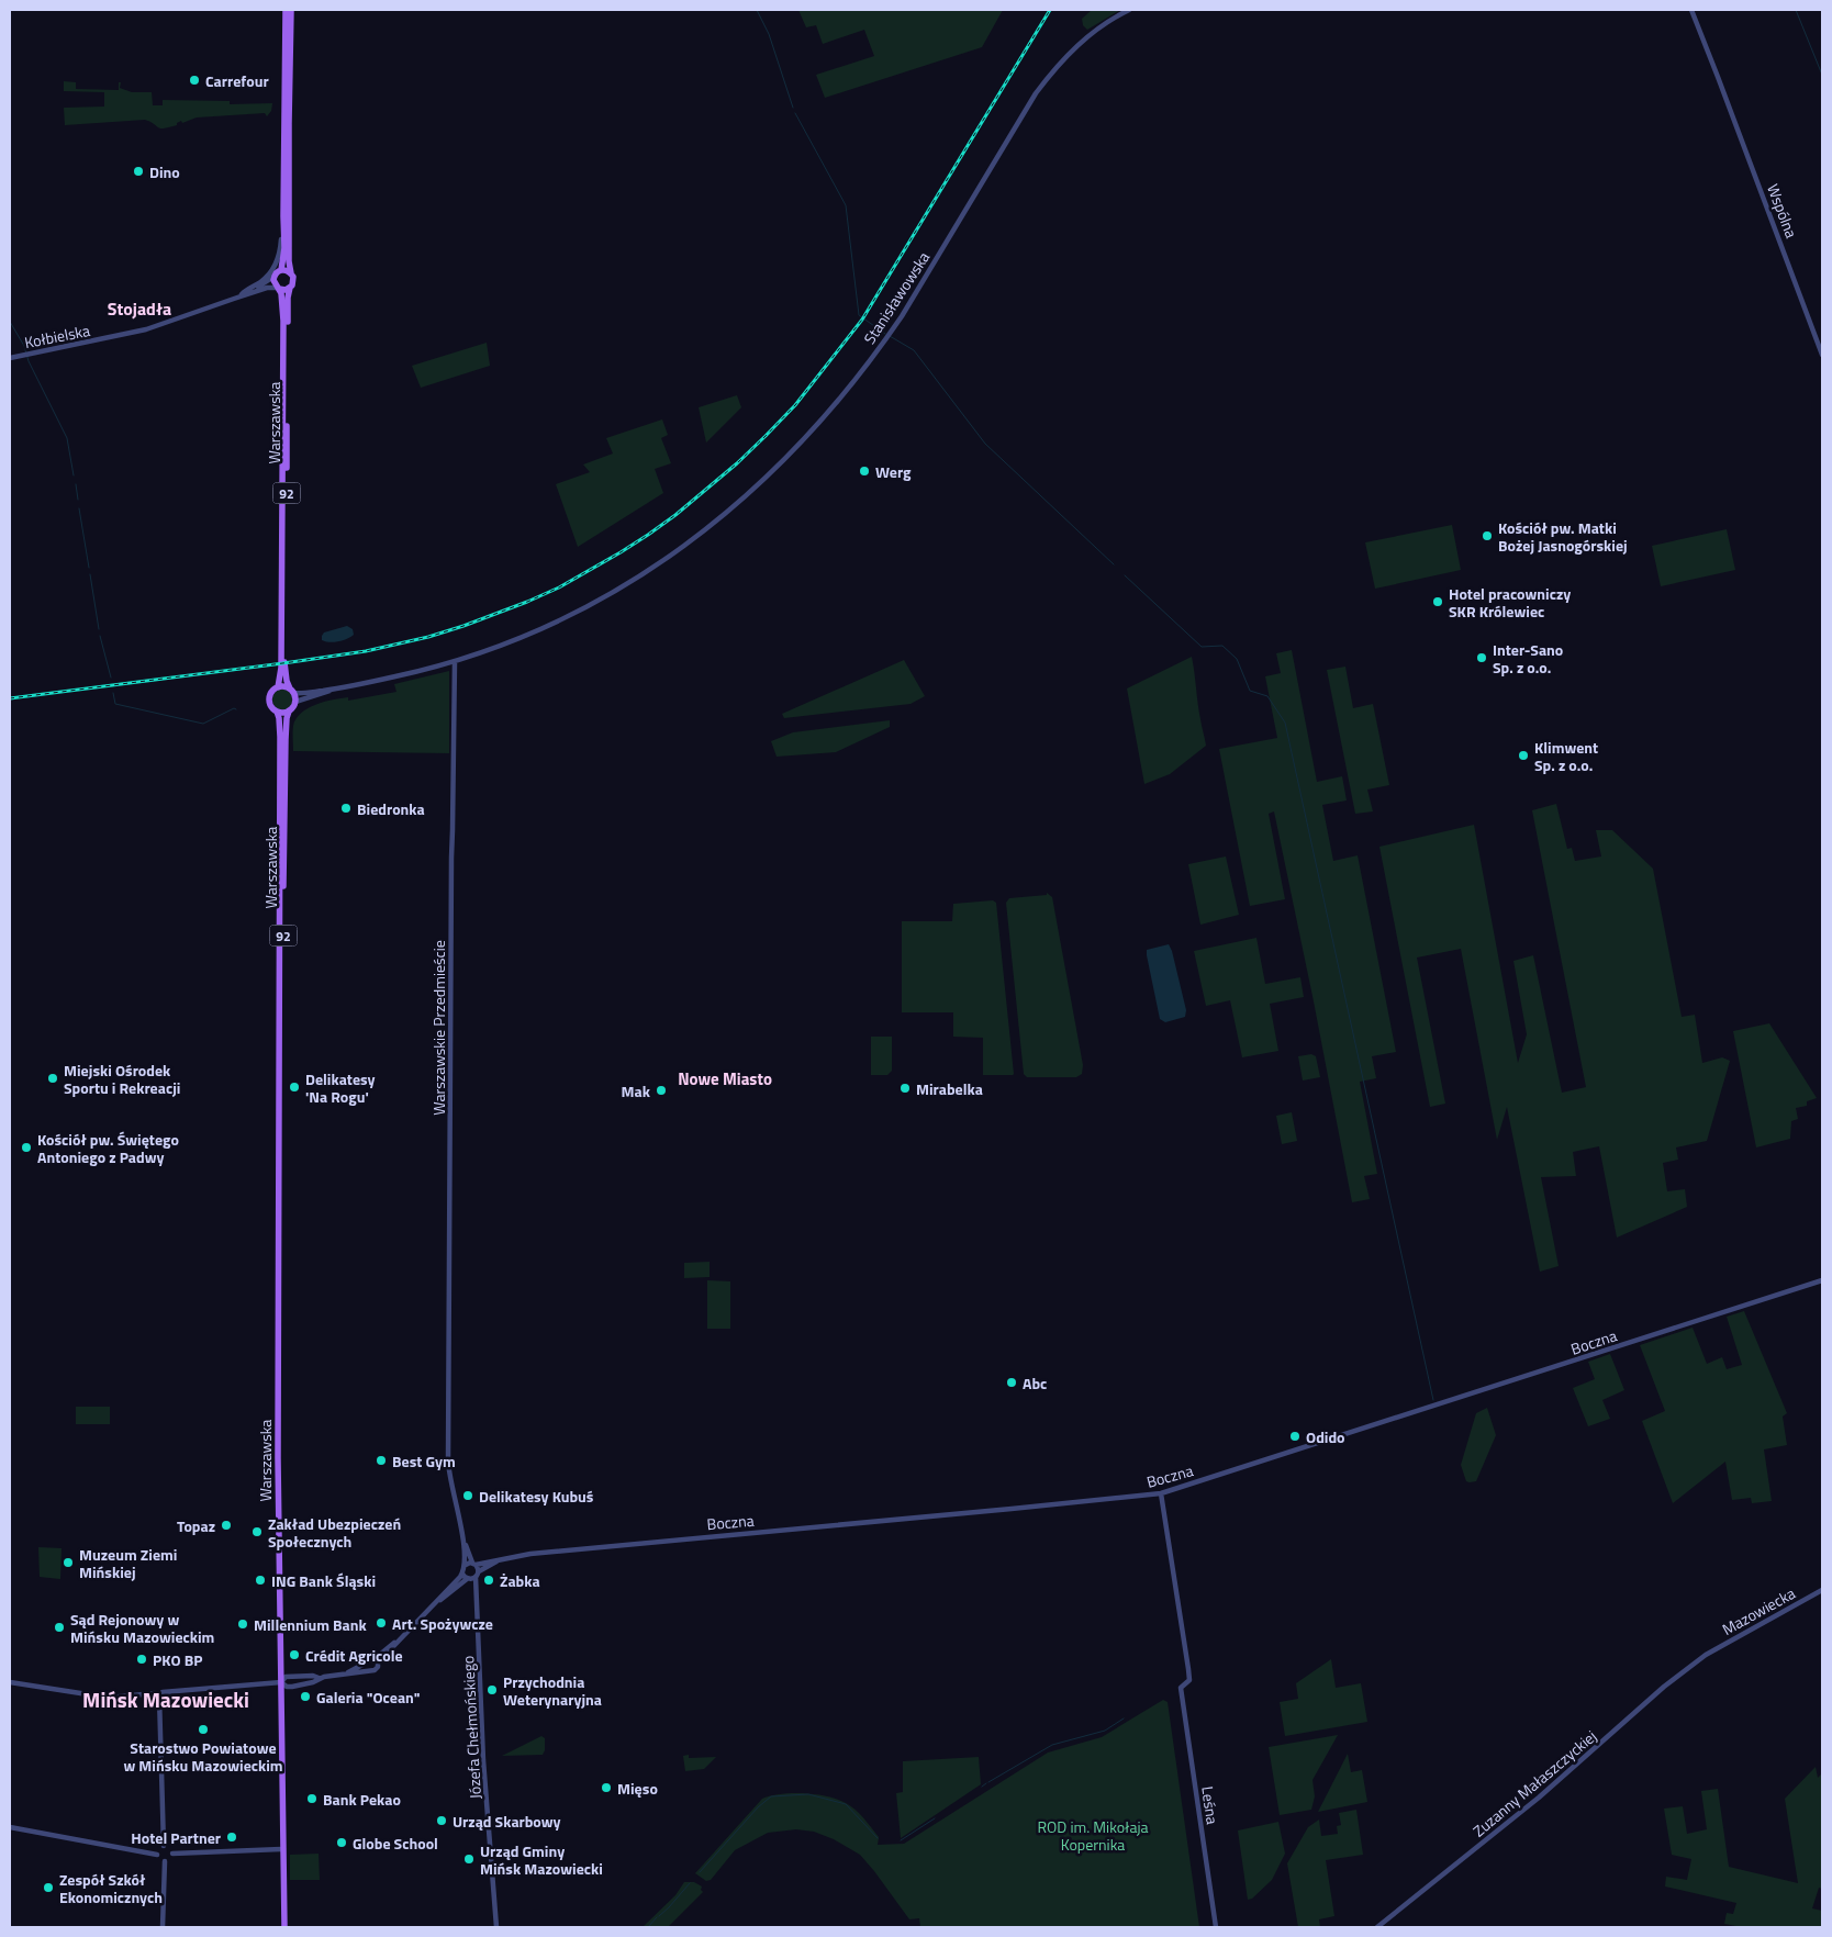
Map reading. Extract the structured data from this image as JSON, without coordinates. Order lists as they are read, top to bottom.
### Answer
{
  "streets": {
    "main road": ["Warszawska", "92"],
    "street": [
      "Wspólna",
      "Stanisławowska",
      "Kołbielska",
      "Warszawskie Przedmieście",
      "Boczna",
      "Mazowiecka",
      "Józefa Chełmońskiego",
      "Zuzanny Małaszczyckiej",
      "Leśna"
    ]
  },
  "crossings": [
    ["Stanisławowska", "Warszawskie Przedmieście"],
    ["Kołbielska", "Warszawska"],
    ["Kołbielska", "92"],
    ["Warszawska", "92"],
    ["Boczna", "Józefa Chełmońskiego"],
    ["Boczna", "Leśna"],
    ["Mazowiecka", "Zuzanny Małaszczyckiej"]
  ],
  "districts": ["Stojadła", "Nowe Miasto", "Mińsk Mazowiecki"],
  "parks": ["ROD im. Mikołaja Kopernika"],
  "places": [
    "Carrefour",
    "Dino",
    "Werg",
    "Kościół pw. Matki Bożej Jasnogórskiej",
    "Hotel pracowniczy SKR Królewiec",
    "Inter-Sano Sp. z o.o.",
    "Klimwent Sp. z o.o.",
    "Biedronka",
    "Miejski Ośrodek Sportu i Rekreacji",
    "Delikatesy 'Na Rogu'",
    "Mirabelka",
    "Mak",
    "Kościół pw. Świętego Antoniego z Padwy",
    "Abc",
    "Odido",
    "Best Gym",
    "Delikatesy Kubuś",
    "Topaz",
    "Zakład Ubezpieczeń Społecznych",
    "Muzeum Ziemi Mińskiej",
    "ING Bank Śląski",
    "Żabka",
    "Art. Spożywcze",
    "Millennium Bank",
    "Sąd Rejonowy w Mińsku Mazowieckim",
    "Crédit Agricole",
    "PKO BP",
    "Przychodnia Weterynaryjna",
    "Galeria \"Ocean\"",
    "Starostwo Powiatowe w Mińsku Mazowieckim",
    "Mięso",
    "Bank Pekao",
    "Urząd Skarbowy",
    "Hotel Partner",
    "Globe School",
    "Urząd Gminy Mińsk Mazowiecki",
    "Zespół Szkół Ekonomicznych"
  ]
}
